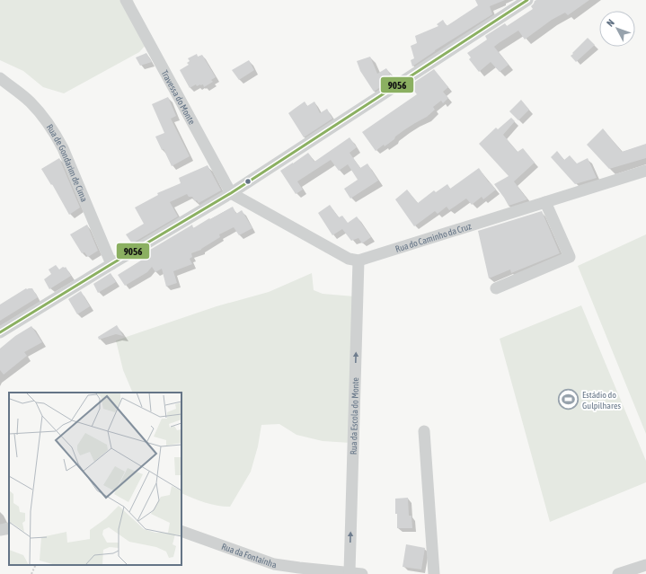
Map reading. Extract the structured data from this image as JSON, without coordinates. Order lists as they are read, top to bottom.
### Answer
{
  "streets": {
    "street": [
      "Travessa do Monte",
      "Rua de Gondarim de Cima",
      "Rua do Caminho da Cruz",
      "Rua da Escola do Monte",
      "Rua da Fontaínha"
    ]
  },
  "crossings": [
    ["Rua do Caminho da Cruz", "Rua da Escola do Monte"],
    ["Rua da Escola do Monte", "Rua da Fontaínha"]
  ],
  "places": {
    "sports": ["Estádio do Gulpilhares"]
  },
  "lines": ["transit line 9056"],
  "north": "top left"
}
